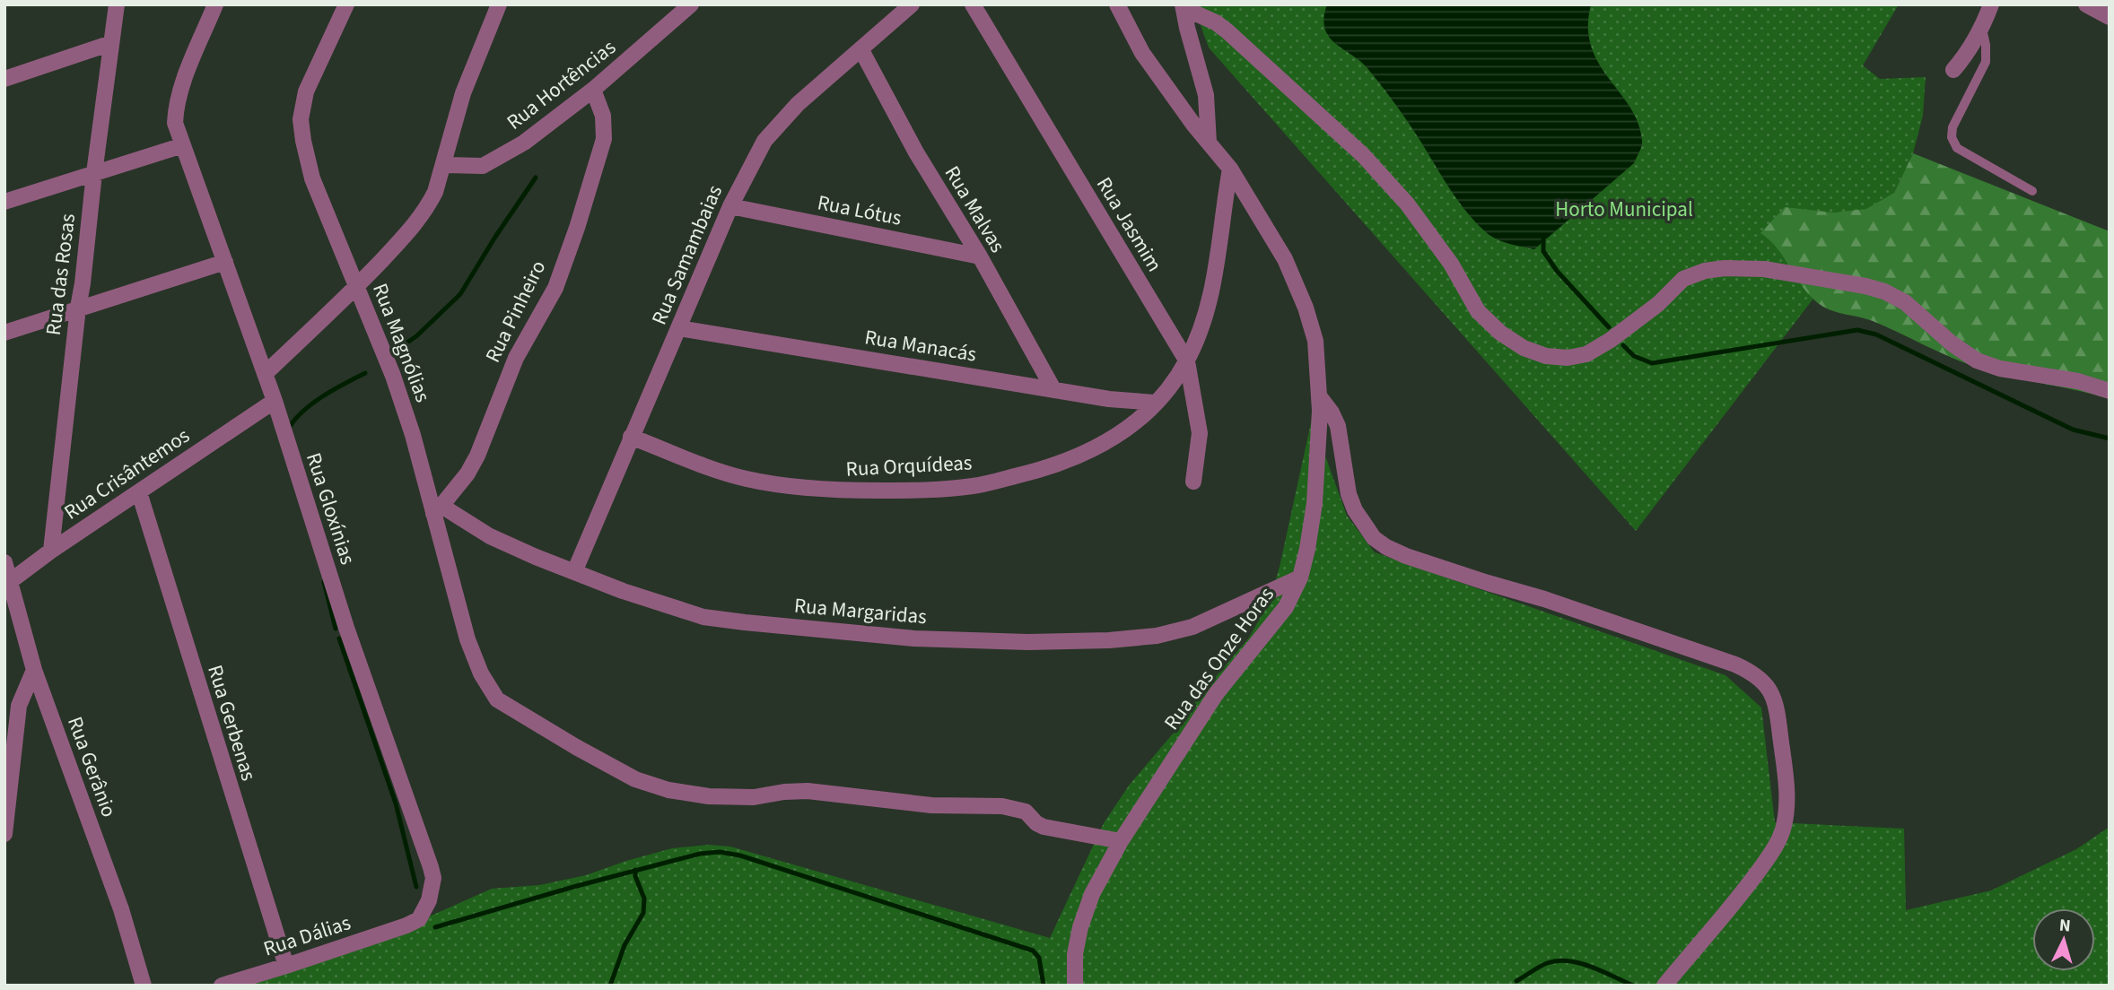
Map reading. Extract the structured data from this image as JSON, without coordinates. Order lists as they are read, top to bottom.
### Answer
{
  "streets": {
    "street": [
      "Rua Hortências",
      "Rua Malvas",
      "Rua Lótus",
      "Rua Jasmim",
      "Rua Samambaias",
      "Rua das Rosas",
      "Rua Pinheiro",
      "Rua Magnólias",
      "Rua Manacás",
      "Rua Orquídeas",
      "Rua Crisântemos",
      "Rua Gloxínias",
      "Rua Margaridas",
      "Rua das Onze Horas",
      "Rua Gerbenas",
      "Rua Gerânio",
      "Rua Dálias"
    ]
  },
  "crossings": [
    ["Rua Hortências", "Rua Pinheiro"],
    ["Rua Malvas", "Rua Lótus"],
    ["Rua Malvas", "Rua Samambaias"],
    ["Rua Malvas", "Rua Manacás"],
    ["Rua Lótus", "Rua Samambaias"],
    ["Rua Jasmim", "Rua Orquídeas"],
    ["Rua Samambaias", "Rua Manacás"],
    ["Rua Samambaias", "Rua Orquídeas"],
    ["Rua Samambaias", "Rua Margaridas"],
    ["Rua das Rosas", "Rua Crisântemos"],
    ["Rua Pinheiro", "Rua Magnólias"],
    ["Rua Pinheiro", "Rua Margaridas"],
    ["Rua Magnólias", "Rua Margaridas"],
    ["Rua Magnólias", "Rua das Onze Horas"],
    ["Rua Manacás", "Rua Orquídeas"],
    ["Rua Orquídeas", "Rua das Onze Horas"],
    ["Rua Crisântemos", "Rua Gloxínias"],
    ["Rua Crisântemos", "Rua Gerbenas"],
    ["Rua Crisântemos", "Rua Gerânio"],
    ["Rua Gloxínias", "Rua Dálias"],
    ["Rua Margaridas", "Rua das Onze Horas"],
    ["Rua Gerbenas", "Rua Dálias"]
  ],
  "parks": ["Horto Municipal"],
  "north": "top"
}
